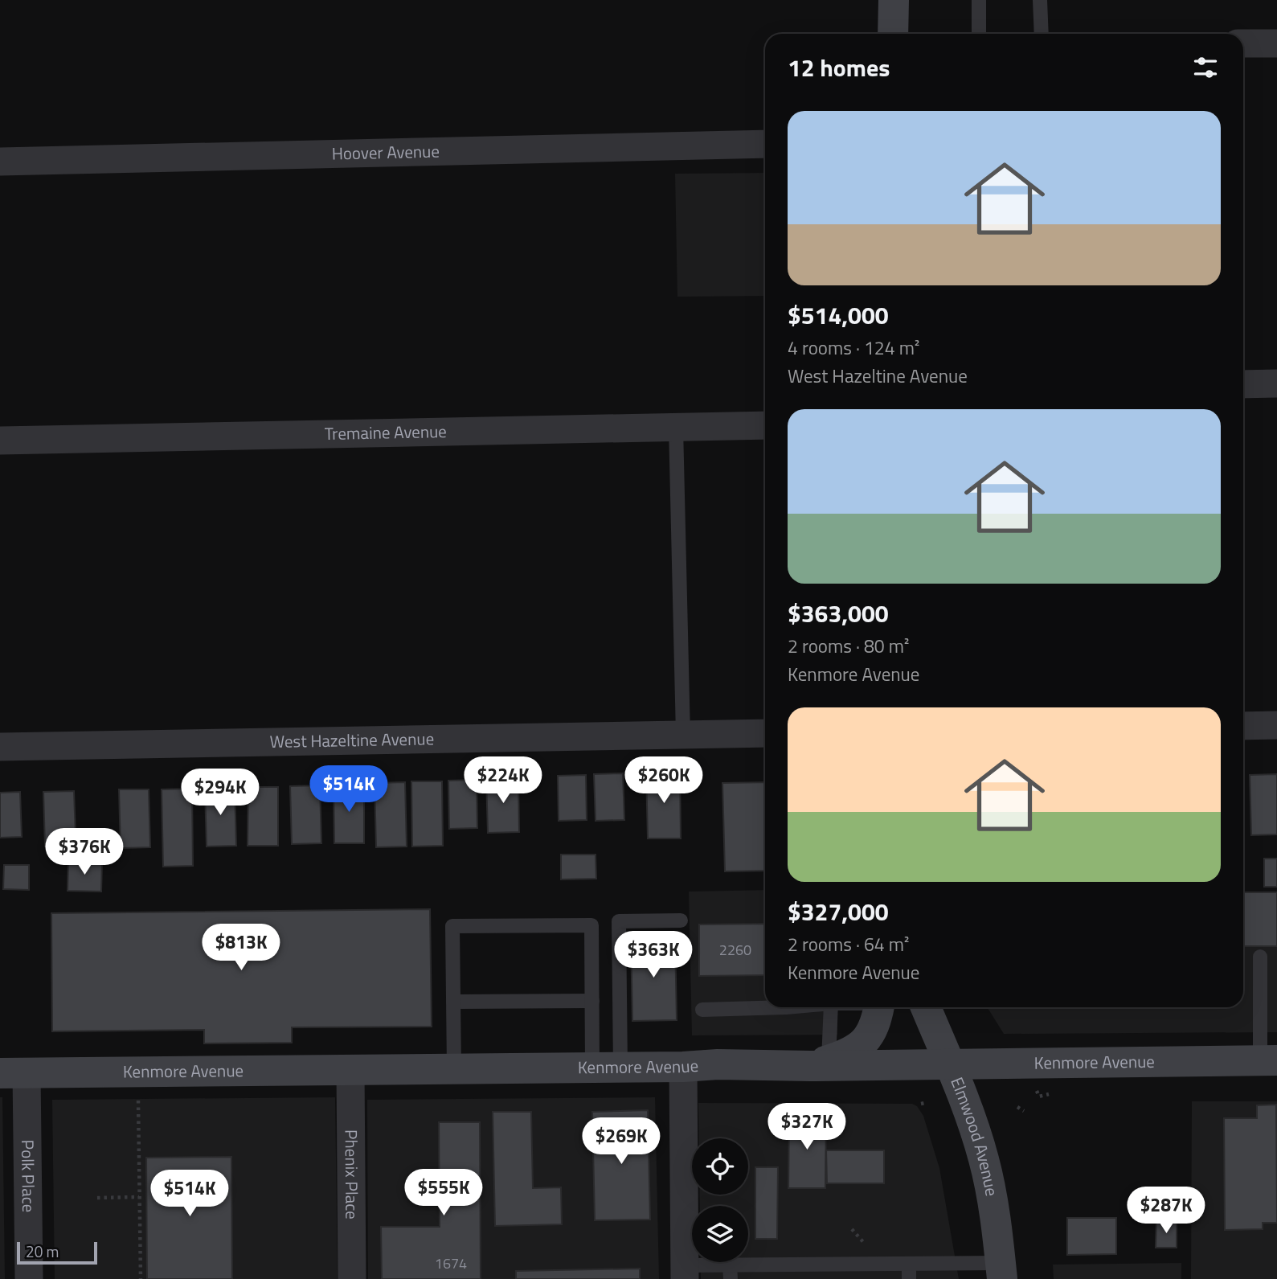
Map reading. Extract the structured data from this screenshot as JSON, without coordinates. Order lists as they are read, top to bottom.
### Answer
{
  "streets": {
    "street": [
      "Hoover Avenue",
      "Tremaine Avenue",
      "West Hazeltine Avenue",
      "Kenmore Avenue",
      "Elmwood Avenue",
      "Phenix Place",
      "Polk Place"
    ]
  },
  "crossings": [
    ["Kenmore Avenue", "Elmwood Avenue"],
    ["Kenmore Avenue", "Phenix Place"],
    ["Kenmore Avenue", "Polk Place"]
  ],
  "house_numbers": ["2260", "1674"],
  "scale_bar": "20 m",
  "page": {
    "heading": "12 homes",
    "list": [
      {
        "name": "$514,000",
        "note": "4 rooms · 124 m² · West Hazeltine Avenue"
      },
      {
        "name": "$363,000",
        "note": "2 rooms · 80 m² · Kenmore Avenue"
      },
      {
        "name": "$327,000",
        "note": "2 rooms · 64 m² · Kenmore Avenue"
      }
    ],
    "price": [
      "$224K",
      "$260K",
      "$514K",
      "$294K",
      "$376K",
      "$813K",
      "$363K",
      "$327K",
      "$269K",
      "$555K",
      "$514K",
      "$287K"
    ],
    "scale": "20 m"
  }
}
